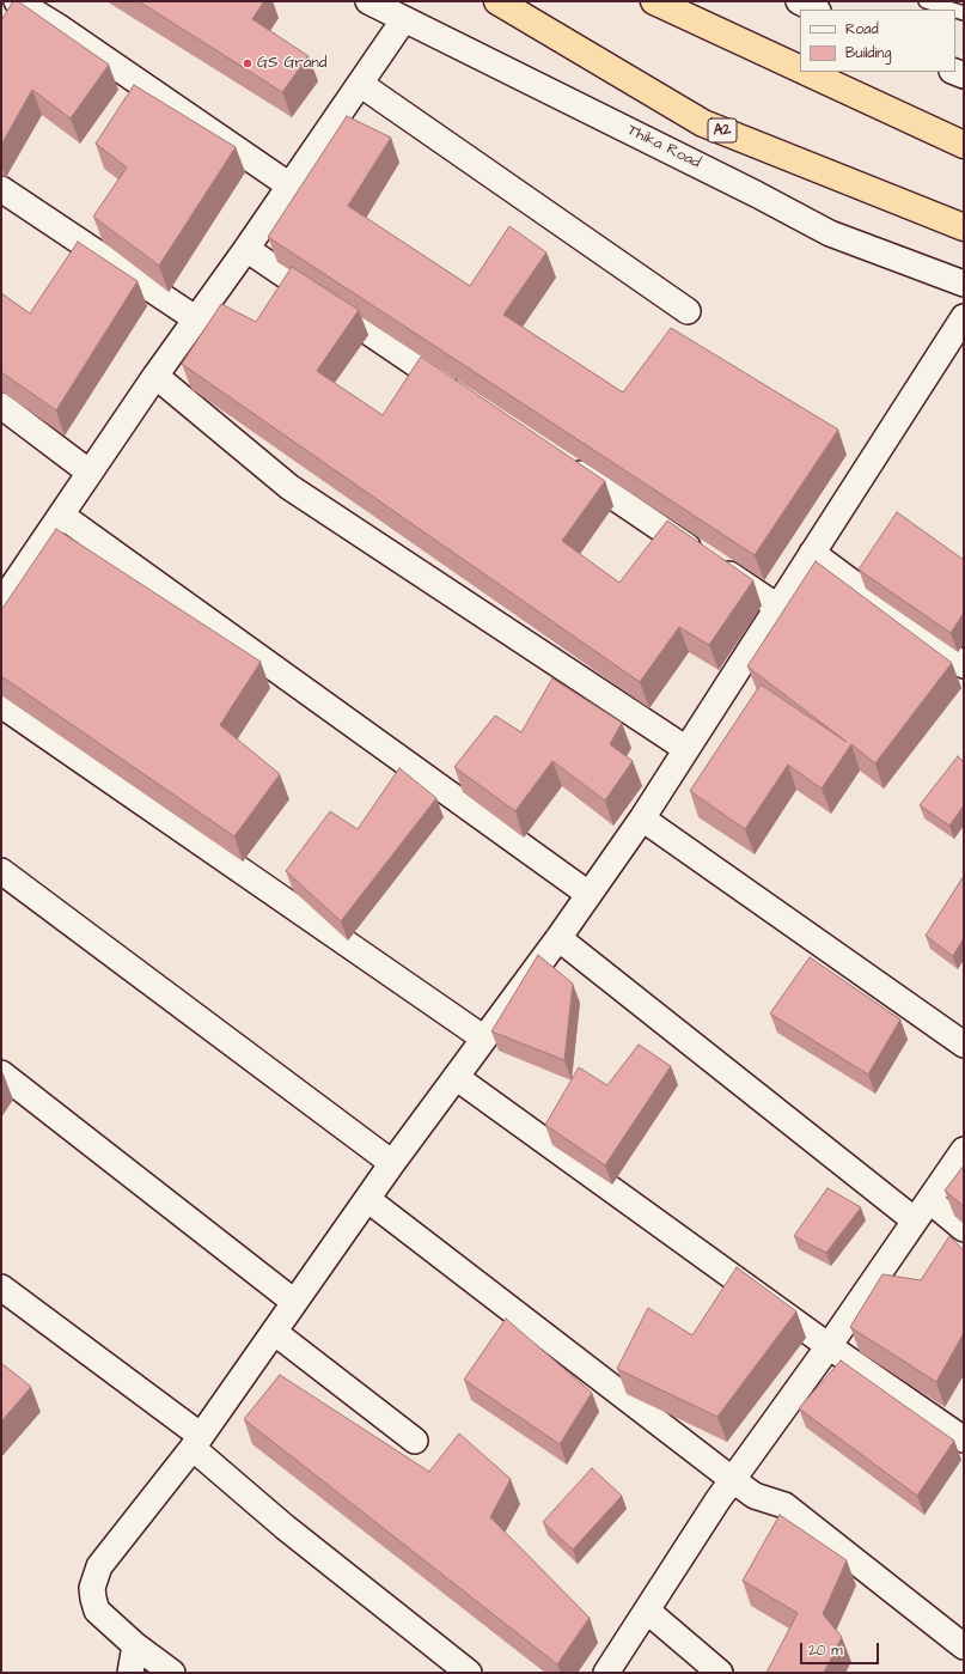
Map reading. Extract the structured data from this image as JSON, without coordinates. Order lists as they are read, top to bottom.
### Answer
{
  "streets": {
    "highway": ["A2"],
    "street": ["Thika Road"]
  },
  "places": ["GS Grand"],
  "legend": ["Road", "Building"],
  "scale_bar": "20 m"
}
